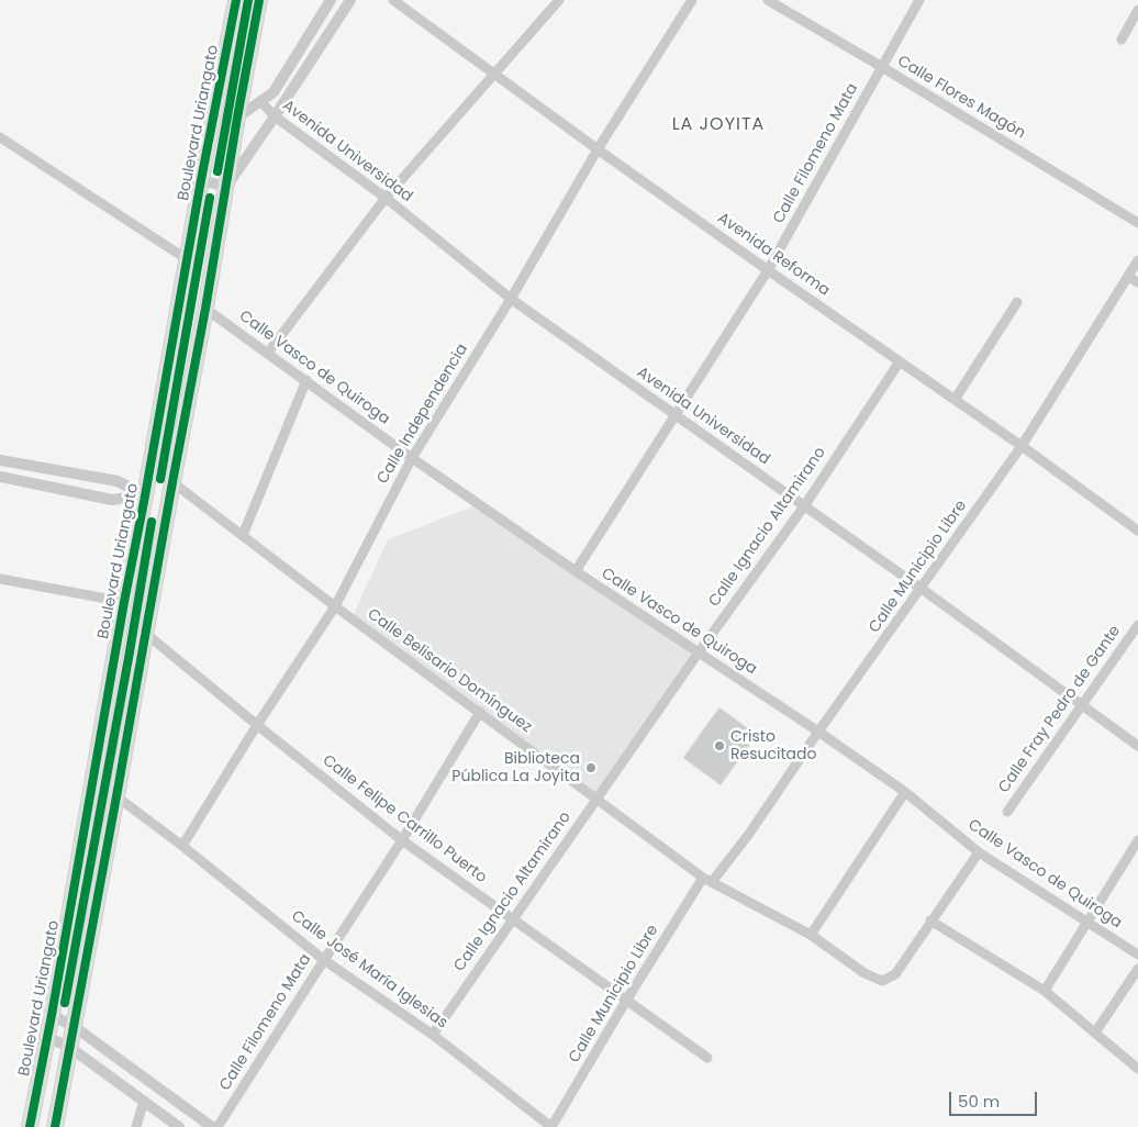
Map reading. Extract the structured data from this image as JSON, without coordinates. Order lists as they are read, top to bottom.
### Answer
{
  "streets": {
    "main road": ["Boulevard Uriangato"],
    "street": [
      "Calle Flores Magón",
      "Avenida Universidad",
      "Calle Filomeno Mata",
      "Avenida Reforma",
      "Calle Vasco de Quiroga",
      "Calle Independencia",
      "Calle Ignacio Altamirano",
      "Calle Municipio Libre",
      "Calle Belisario Domínguez",
      "Calle Fray Pedro de Gante",
      "Calle Felipe Carrillo Puerto",
      "Calle José María Iglesias"
    ]
  },
  "crossings": [
    ["Calle Flores Magón", "Calle Filomeno Mata"],
    ["Avenida Universidad", "Calle Filomeno Mata"],
    ["Avenida Universidad", "Calle Independencia"],
    ["Avenida Universidad", "Calle Ignacio Altamirano"],
    ["Avenida Universidad", "Calle Municipio Libre"],
    ["Avenida Universidad", "Calle Fray Pedro de Gante"],
    ["Calle Filomeno Mata", "Avenida Reforma"],
    ["Calle Filomeno Mata", "Calle Vasco de Quiroga"],
    ["Calle Filomeno Mata", "Calle Belisario Domínguez"],
    ["Calle Filomeno Mata", "Calle Felipe Carrillo Puerto"],
    ["Calle Filomeno Mata", "Calle José María Iglesias"],
    ["Avenida Reforma", "Calle Independencia"],
    ["Avenida Reforma", "Calle Ignacio Altamirano"],
    ["Avenida Reforma", "Calle Municipio Libre"],
    ["Calle Vasco de Quiroga", "Calle Independencia"],
    ["Calle Vasco de Quiroga", "Calle Ignacio Altamirano"],
    ["Calle Vasco de Quiroga", "Calle Municipio Libre"],
    ["Calle Independencia", "Calle Belisario Domínguez"],
    ["Calle Independencia", "Calle Felipe Carrillo Puerto"],
    ["Calle Independencia", "Calle José María Iglesias"],
    ["Calle Ignacio Altamirano", "Calle Belisario Domínguez"],
    ["Calle Ignacio Altamirano", "Calle Felipe Carrillo Puerto"],
    ["Calle Ignacio Altamirano", "Calle José María Iglesias"],
    ["Calle Municipio Libre", "Calle Belisario Domínguez"],
    ["Calle Municipio Libre", "Calle Felipe Carrillo Puerto"],
    ["Calle Municipio Libre", "Calle José María Iglesias"]
  ],
  "districts": ["LA JOYITA"],
  "places": ["Cristo Resucitado", "Biblioteca Pública La Joyita"],
  "scale_bar": "50 m"
}
